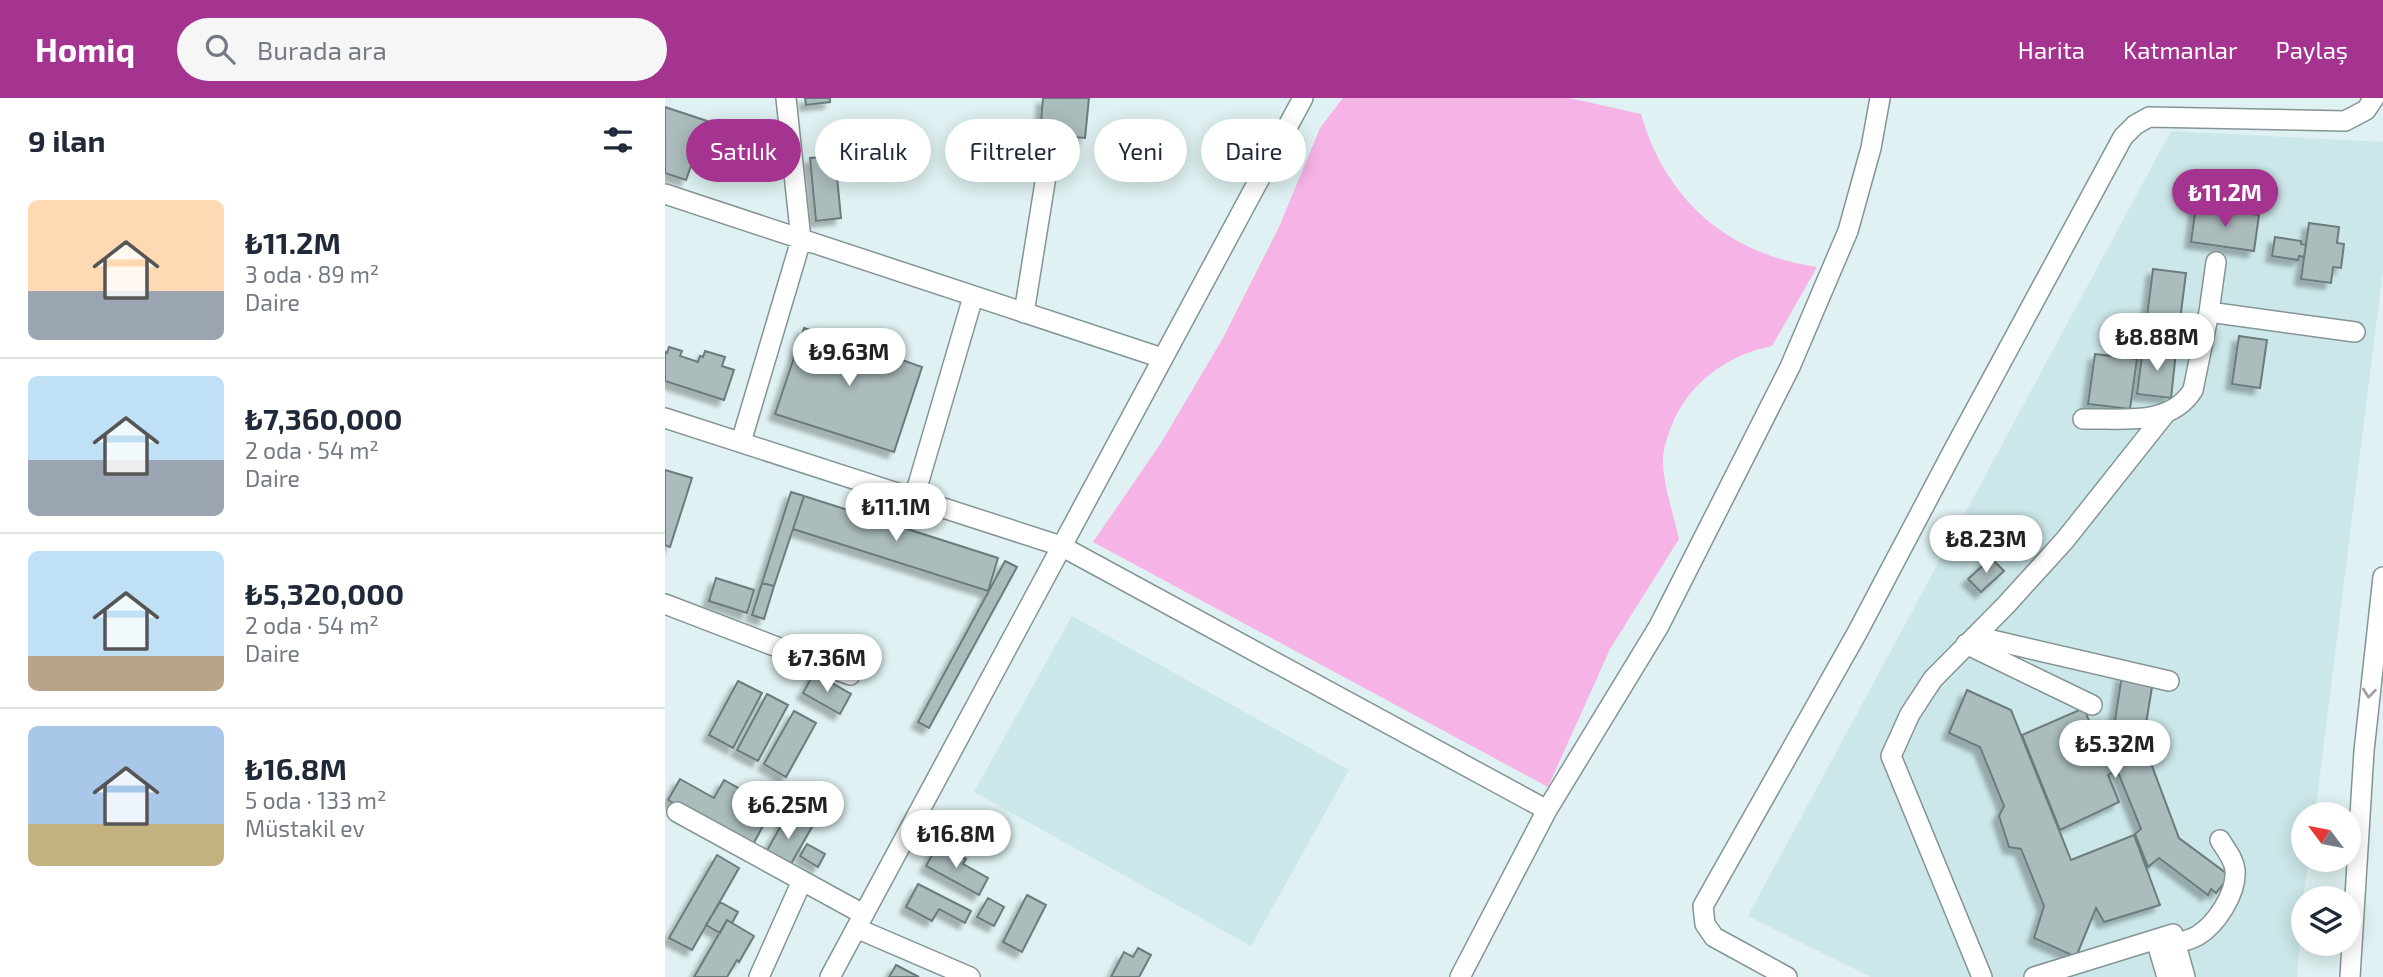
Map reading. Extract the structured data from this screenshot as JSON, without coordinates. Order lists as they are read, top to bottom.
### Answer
{
  "north": "top left",
  "page": {
    "header": "Homiq",
    "search": "Burada ara",
    "nav": ["Harita", "Katmanlar", "Paylaş"],
    "heading": "9 ilan",
    "chip": [
      "Satılık",
      "Kiralık",
      "Filtreler",
      "Yeni",
      "Daire"
    ],
    "price": [
      "₺11.2M",
      "₺8.88M",
      "₺9.63M",
      "₺11.1M",
      "₺8.23M",
      "₺7.36M",
      "₺5.32M",
      "₺6.25M",
      "₺16.8M"
    ],
    "list": [
      {
        "name": "₺11.2M",
        "note": "3 oda · 89 m² · Daire"
      },
      {
        "name": "₺7,360,000",
        "note": "2 oda · 54 m² · Daire"
      },
      {
        "name": "₺5,320,000",
        "note": "2 oda · 54 m² · Daire"
      },
      {
        "name": "₺16.8M",
        "note": "5 oda · 133 m² · Müstakil ev"
      }
    ]
  }
}
